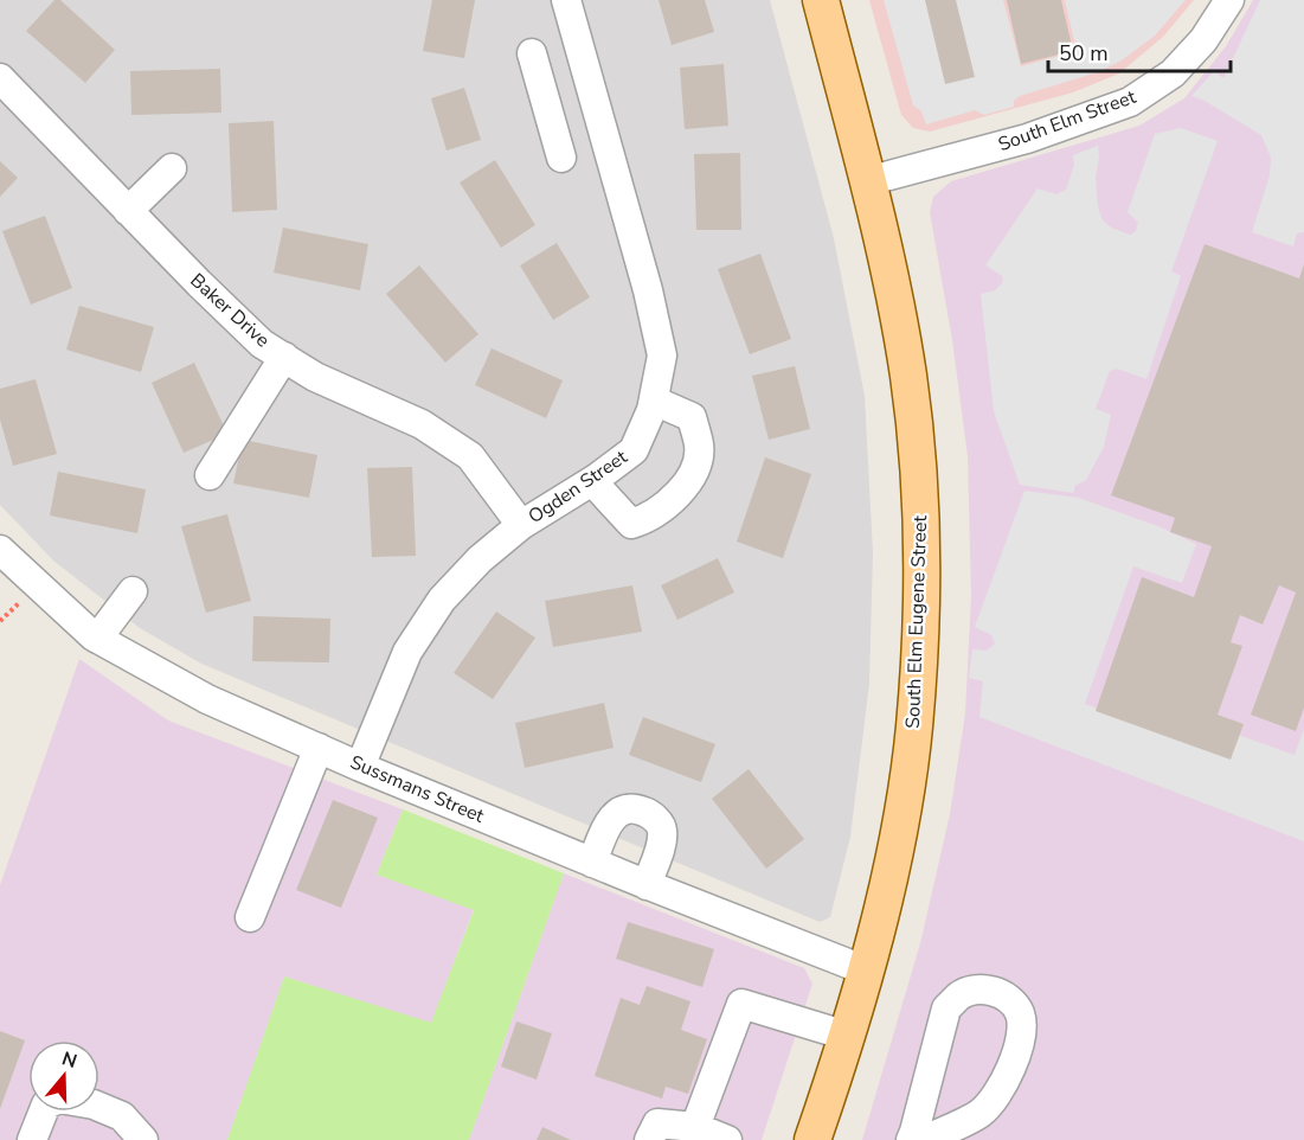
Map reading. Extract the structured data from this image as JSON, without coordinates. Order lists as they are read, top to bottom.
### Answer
{
  "streets": {
    "main road": ["South Elm Eugene Street"],
    "street": [
      "South Elm Street",
      "Baker Drive",
      "Ogden Street",
      "Sussmans Street"
    ]
  },
  "crossings": [
    ["South Elm Street", "South Elm Eugene Street"],
    ["Baker Drive", "Ogden Street"],
    ["Ogden Street", "Sussmans Street"],
    ["South Elm Eugene Street", "Sussmans Street"]
  ],
  "scale_bar": "50 m",
  "north": "top"
}
